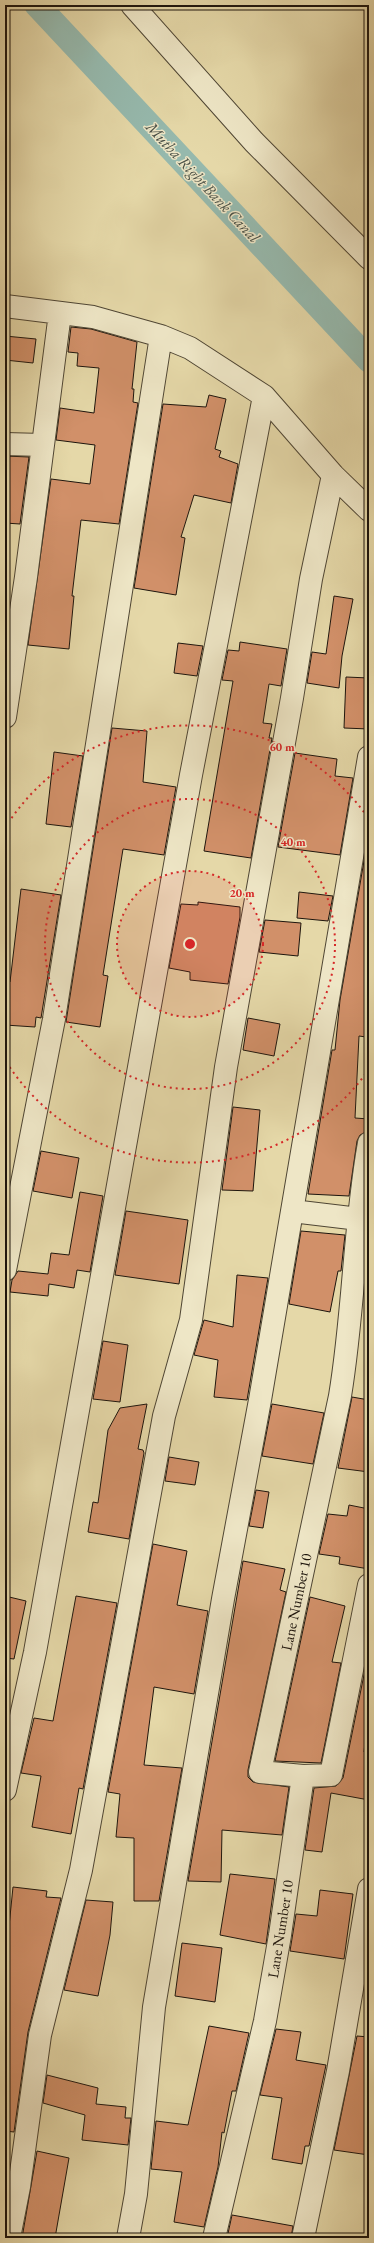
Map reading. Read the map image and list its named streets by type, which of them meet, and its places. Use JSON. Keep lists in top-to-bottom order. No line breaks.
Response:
{"streets":{"street":["Lane Number 10"]},"water":["Mutha Right Bank Canal"],"rings":["60 m","40 m","20 m"]}
